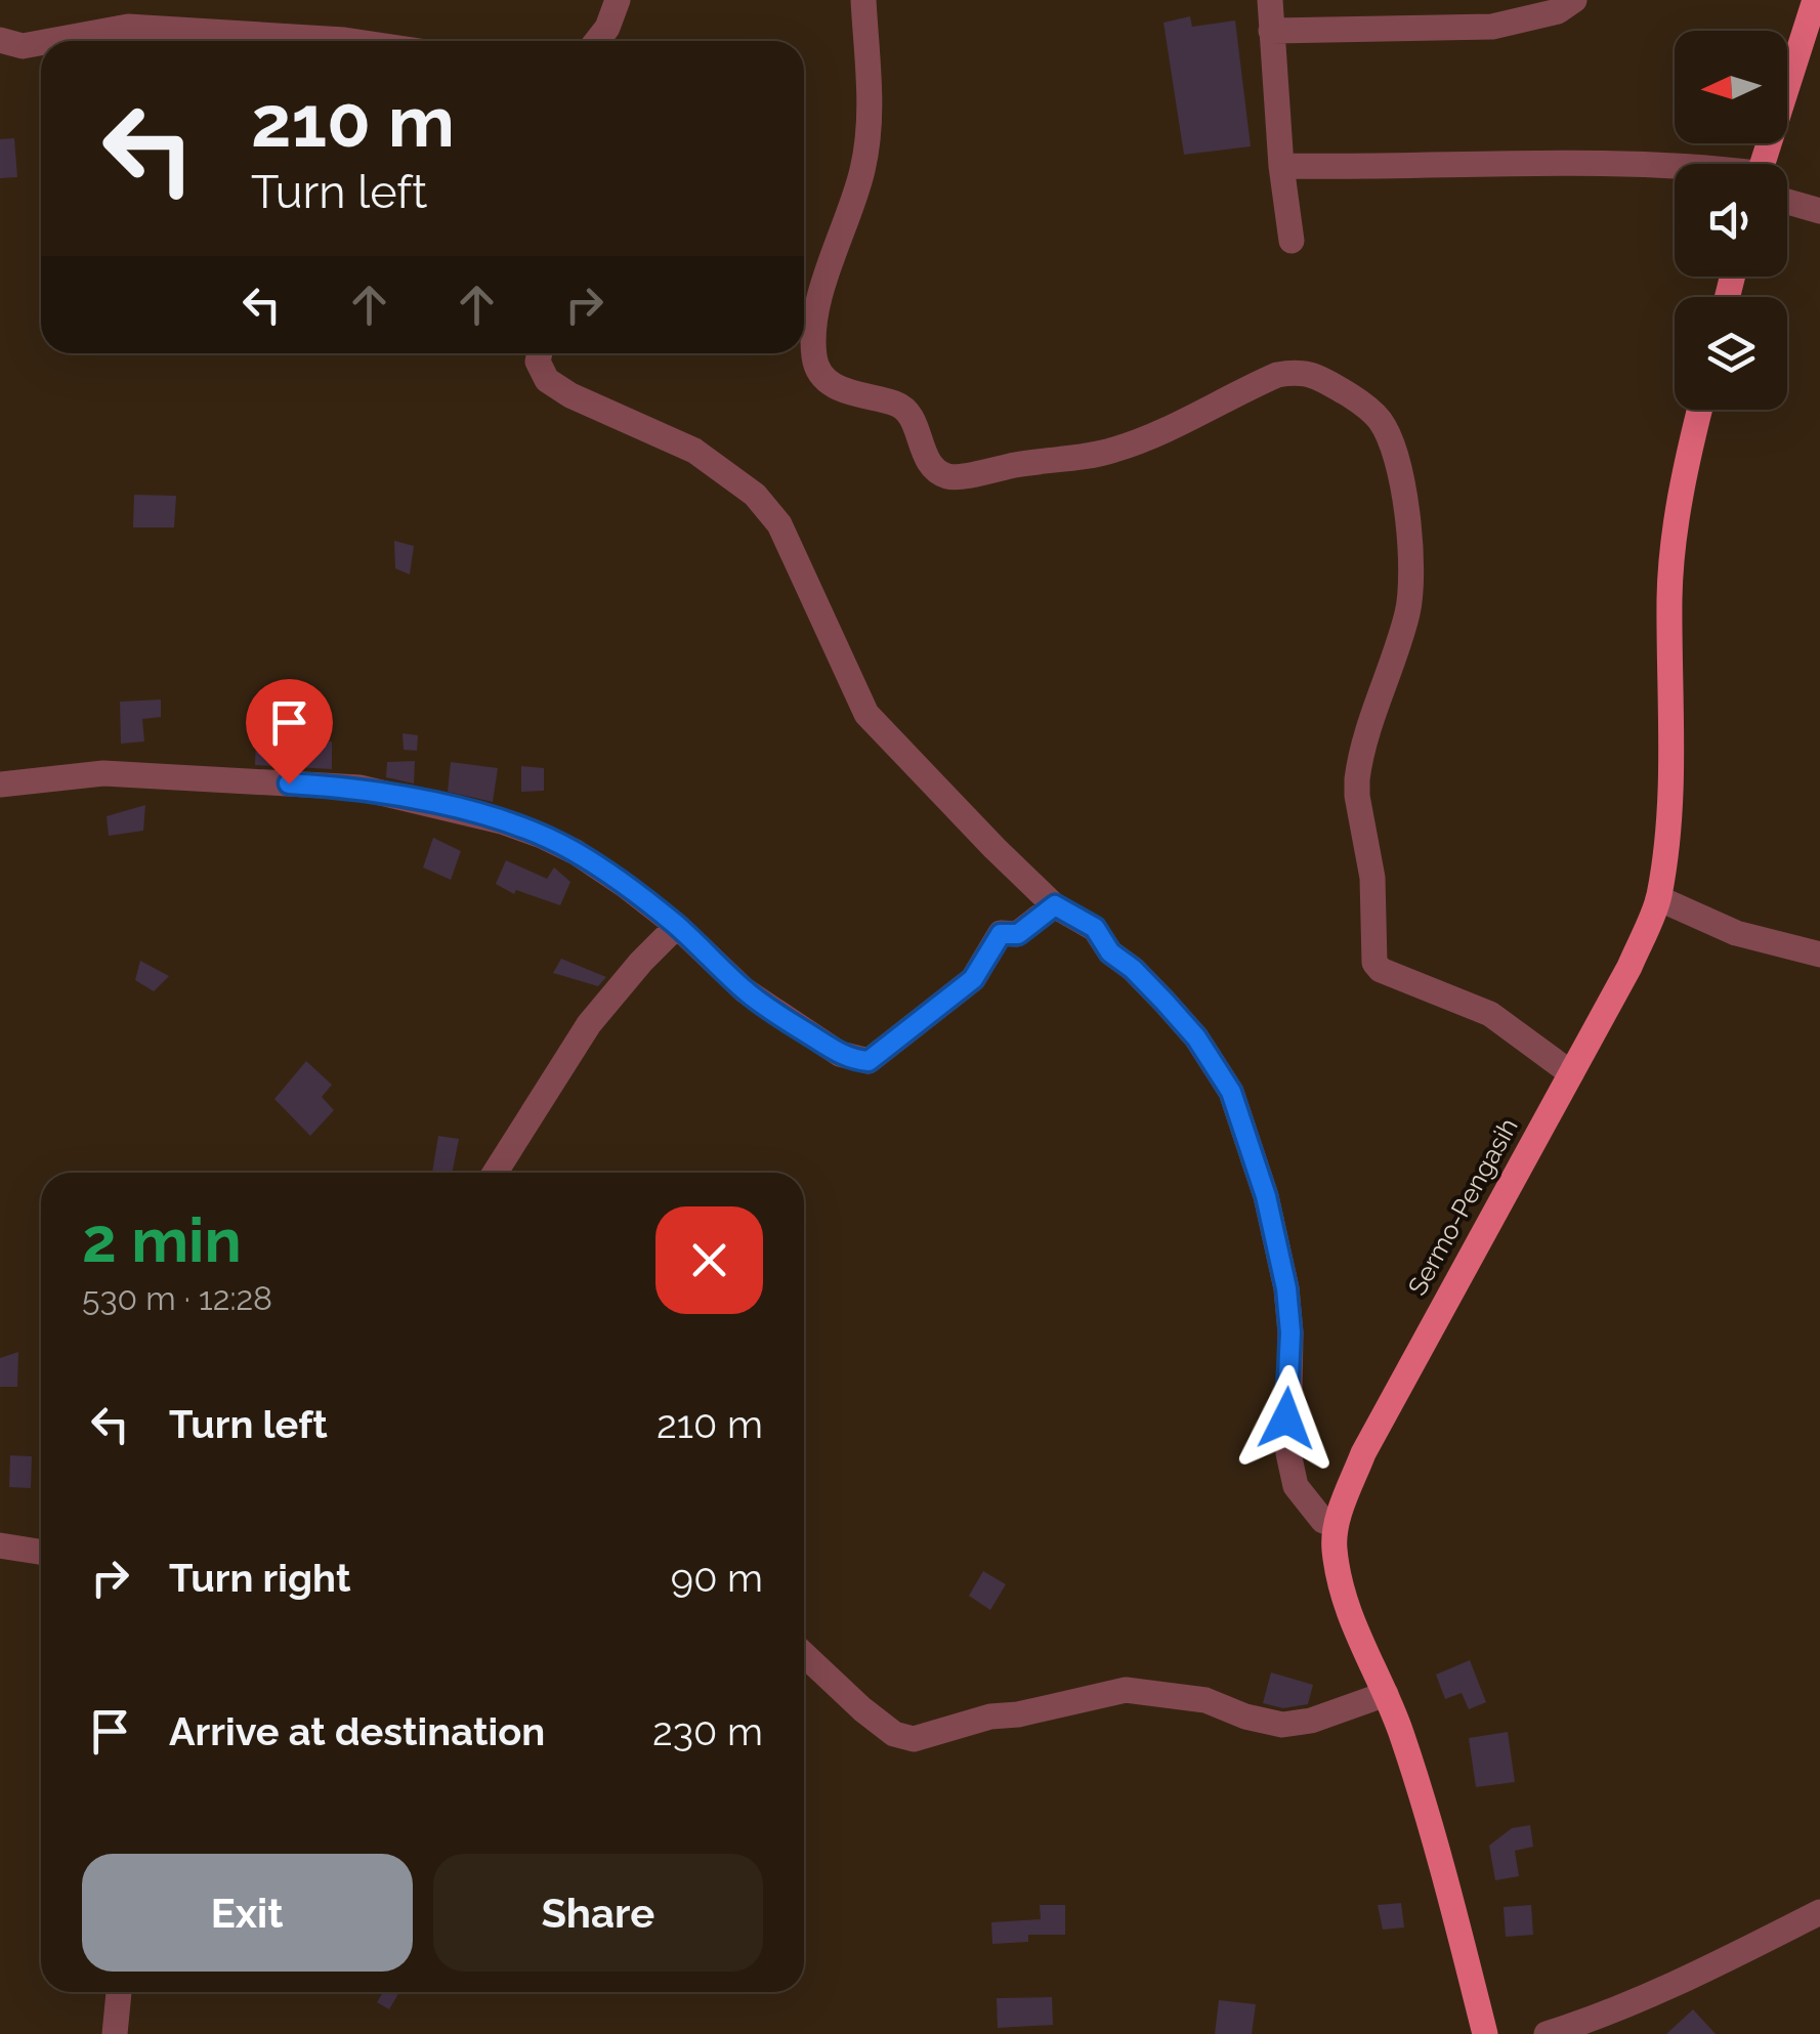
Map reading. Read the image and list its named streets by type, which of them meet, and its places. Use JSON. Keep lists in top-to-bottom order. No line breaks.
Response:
{"streets":{"main road":["Sermo-Pengasih"]},"north":"left","page":{"turn":["210 m","Turn left"],"heading":["2 min","530 m · 12:28"],"list":[{"name":"Turn left","value":"210 m"},{"name":"Turn right","value":"90 m"},{"name":"Arrive at destination","value":"230 m"}],"buttons":["Exit","Share"]}}
